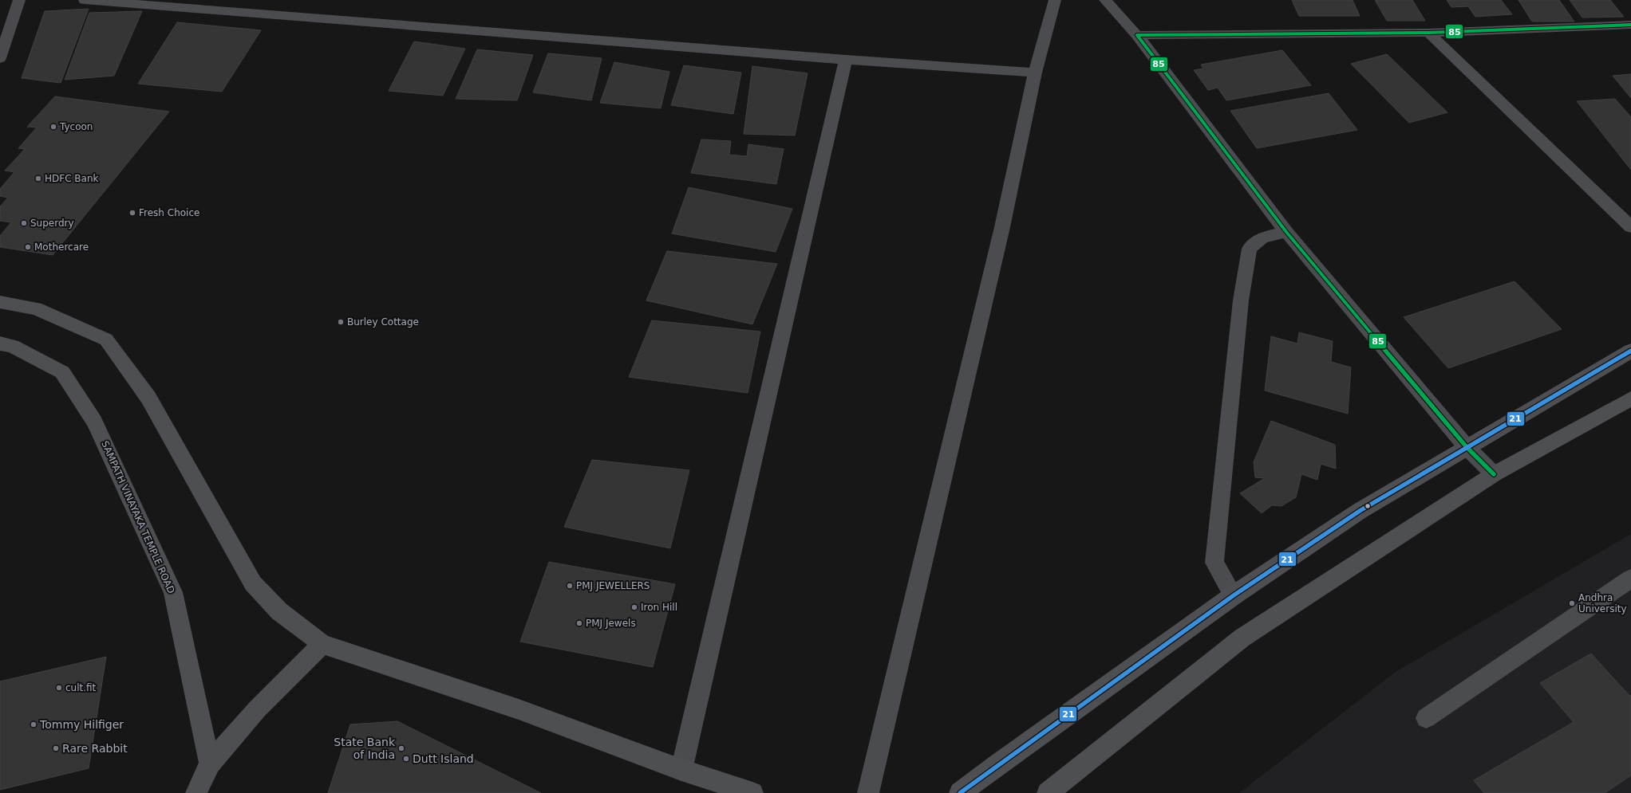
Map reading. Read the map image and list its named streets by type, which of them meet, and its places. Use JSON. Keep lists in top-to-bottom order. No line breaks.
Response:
{"streets":{"main road":["SAMPATH VINAYAKA TEMPLE ROAD"]},"places":["Tycoon","HDFC Bank","Fresh Choice","Superdry","Mothercare","Burley Cottage","PMJ JEWELLERS","Andhra University","Iron Hill","PMJ Jewels","cult.fit","Tommy Hilfiger","Rare Rabbit","State Bank of India","Dutt Island"],"lines":["transit line 85","transit line 21"]}
